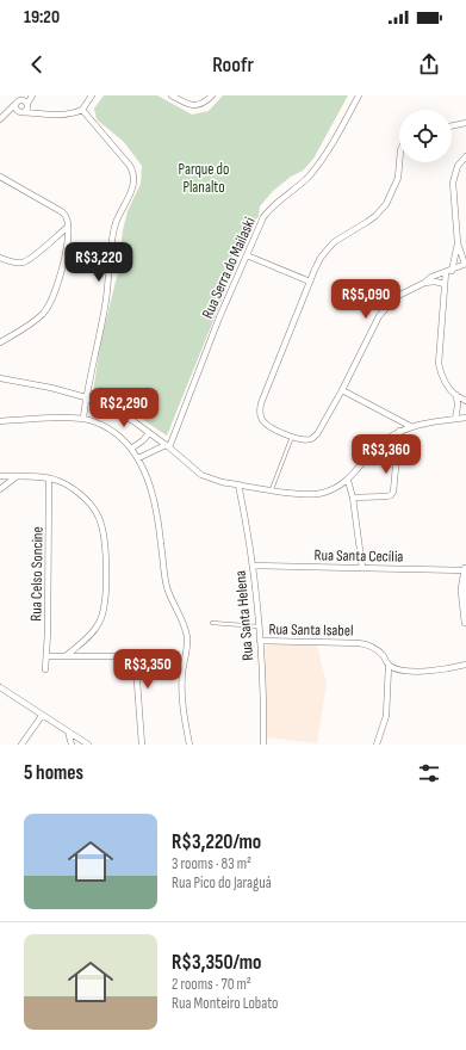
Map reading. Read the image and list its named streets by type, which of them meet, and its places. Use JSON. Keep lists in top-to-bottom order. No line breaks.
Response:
{"streets":{"street":["Rua Serra do Mailaski","Rua Santa Cecília","Rua Celso Soncine","Rua Santa Helena","Rua Santa Isabel"]},"crossings":[["Rua Santa Cecília","Rua Santa Helena"],["Rua Santa Helena","Rua Santa Isabel"]],"parks":["Parque do Planalto"],"page":{"status":"19:20","header":"Roofr","price":["R$3,220","R$5,090","R$2,290","R$3,360","R$3,350"],"heading":"5 homes","list":[{"name":"R$3,220/mo","note":"3 rooms · 83 m² · Rua Pico do Jaraguá"},{"name":"R$3,350/mo","note":"2 rooms · 70 m² · Rua Monteiro Lobato"}]}}
